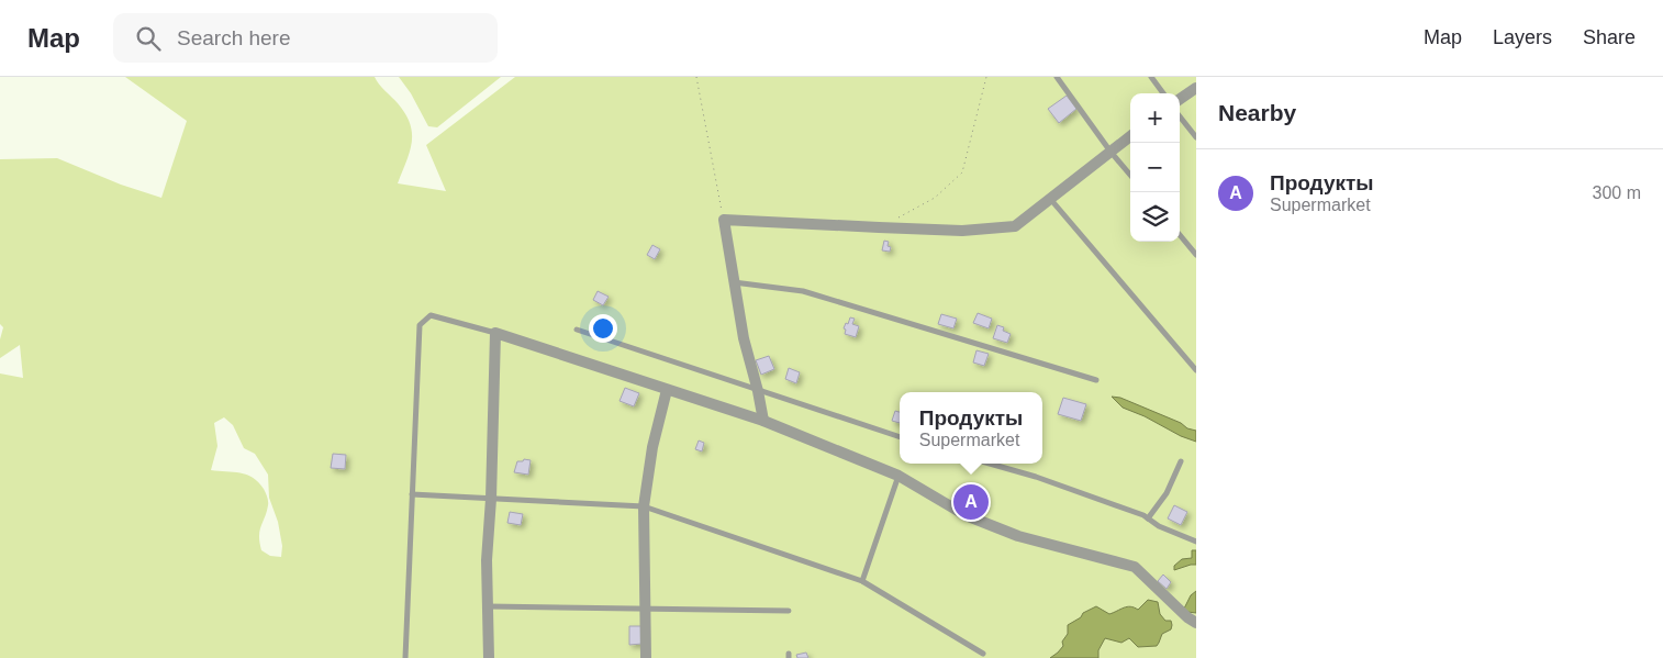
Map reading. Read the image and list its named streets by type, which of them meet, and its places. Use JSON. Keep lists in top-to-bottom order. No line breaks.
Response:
{"page":{"header":"Map","search":"Search here","nav":["Map","Layers","Share"],"heading":"Nearby","map_buttons":["+","−"],"list":[{"mark":"A","name":"Продукты","note":"Supermarket","value":"300 m"}],"popup":["Продукты","Supermarket"],"pins":"A"}}
